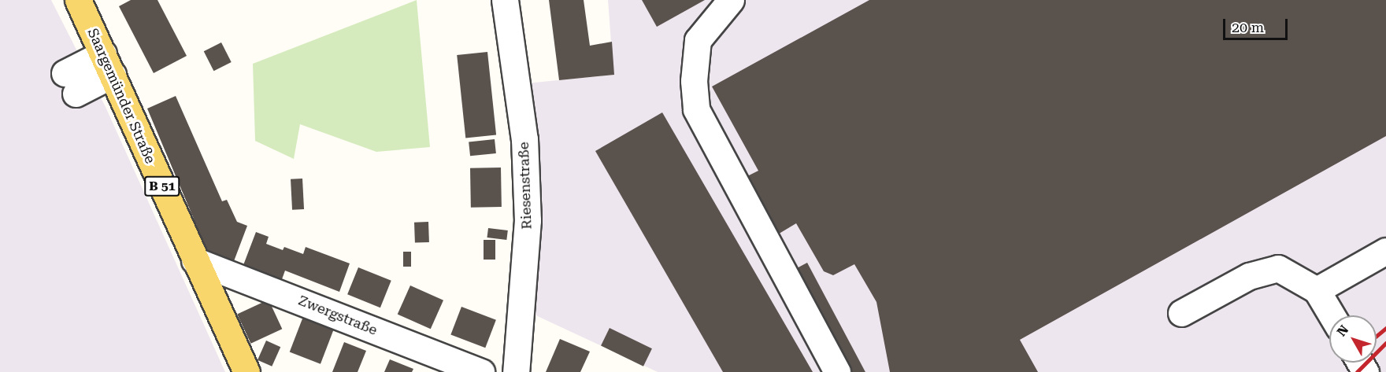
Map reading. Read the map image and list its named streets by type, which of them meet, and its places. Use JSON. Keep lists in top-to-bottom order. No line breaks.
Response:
{"streets":{"main road":["Saargemünder Straße","B 51"],"street":["Riesenstraße","Zwergstraße"]},"crossings":[["Saargemünder Straße","Zwergstraße"]],"scale_bar":"20 m","north":"top left"}
